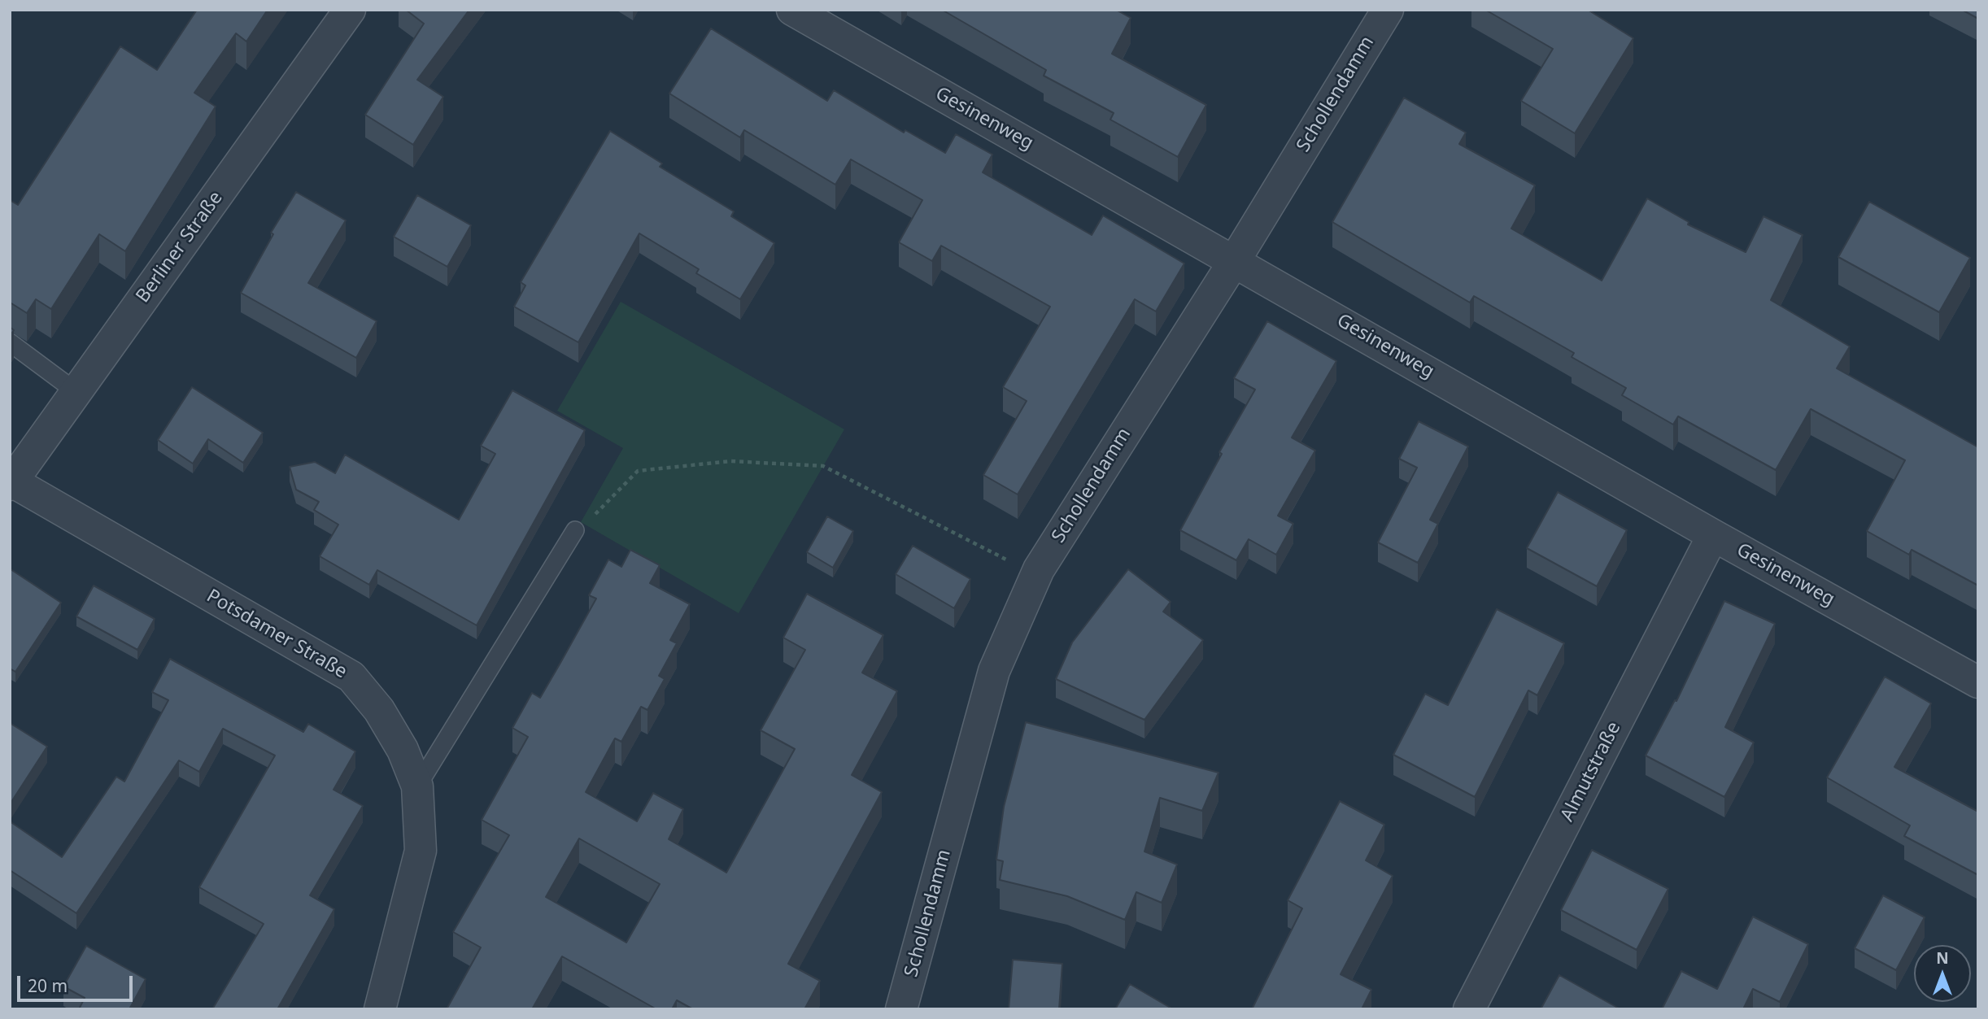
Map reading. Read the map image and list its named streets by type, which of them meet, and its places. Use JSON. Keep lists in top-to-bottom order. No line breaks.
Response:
{"streets":{"street":["Schollendamm","Gesinenweg","Berliner Straße","Potsdamer Straße","Almutstraße"]},"crossings":[["Schollendamm","Gesinenweg"],["Gesinenweg","Almutstraße"],["Berliner Straße","Potsdamer Straße"]],"scale_bar":"20 m","north":"top"}
